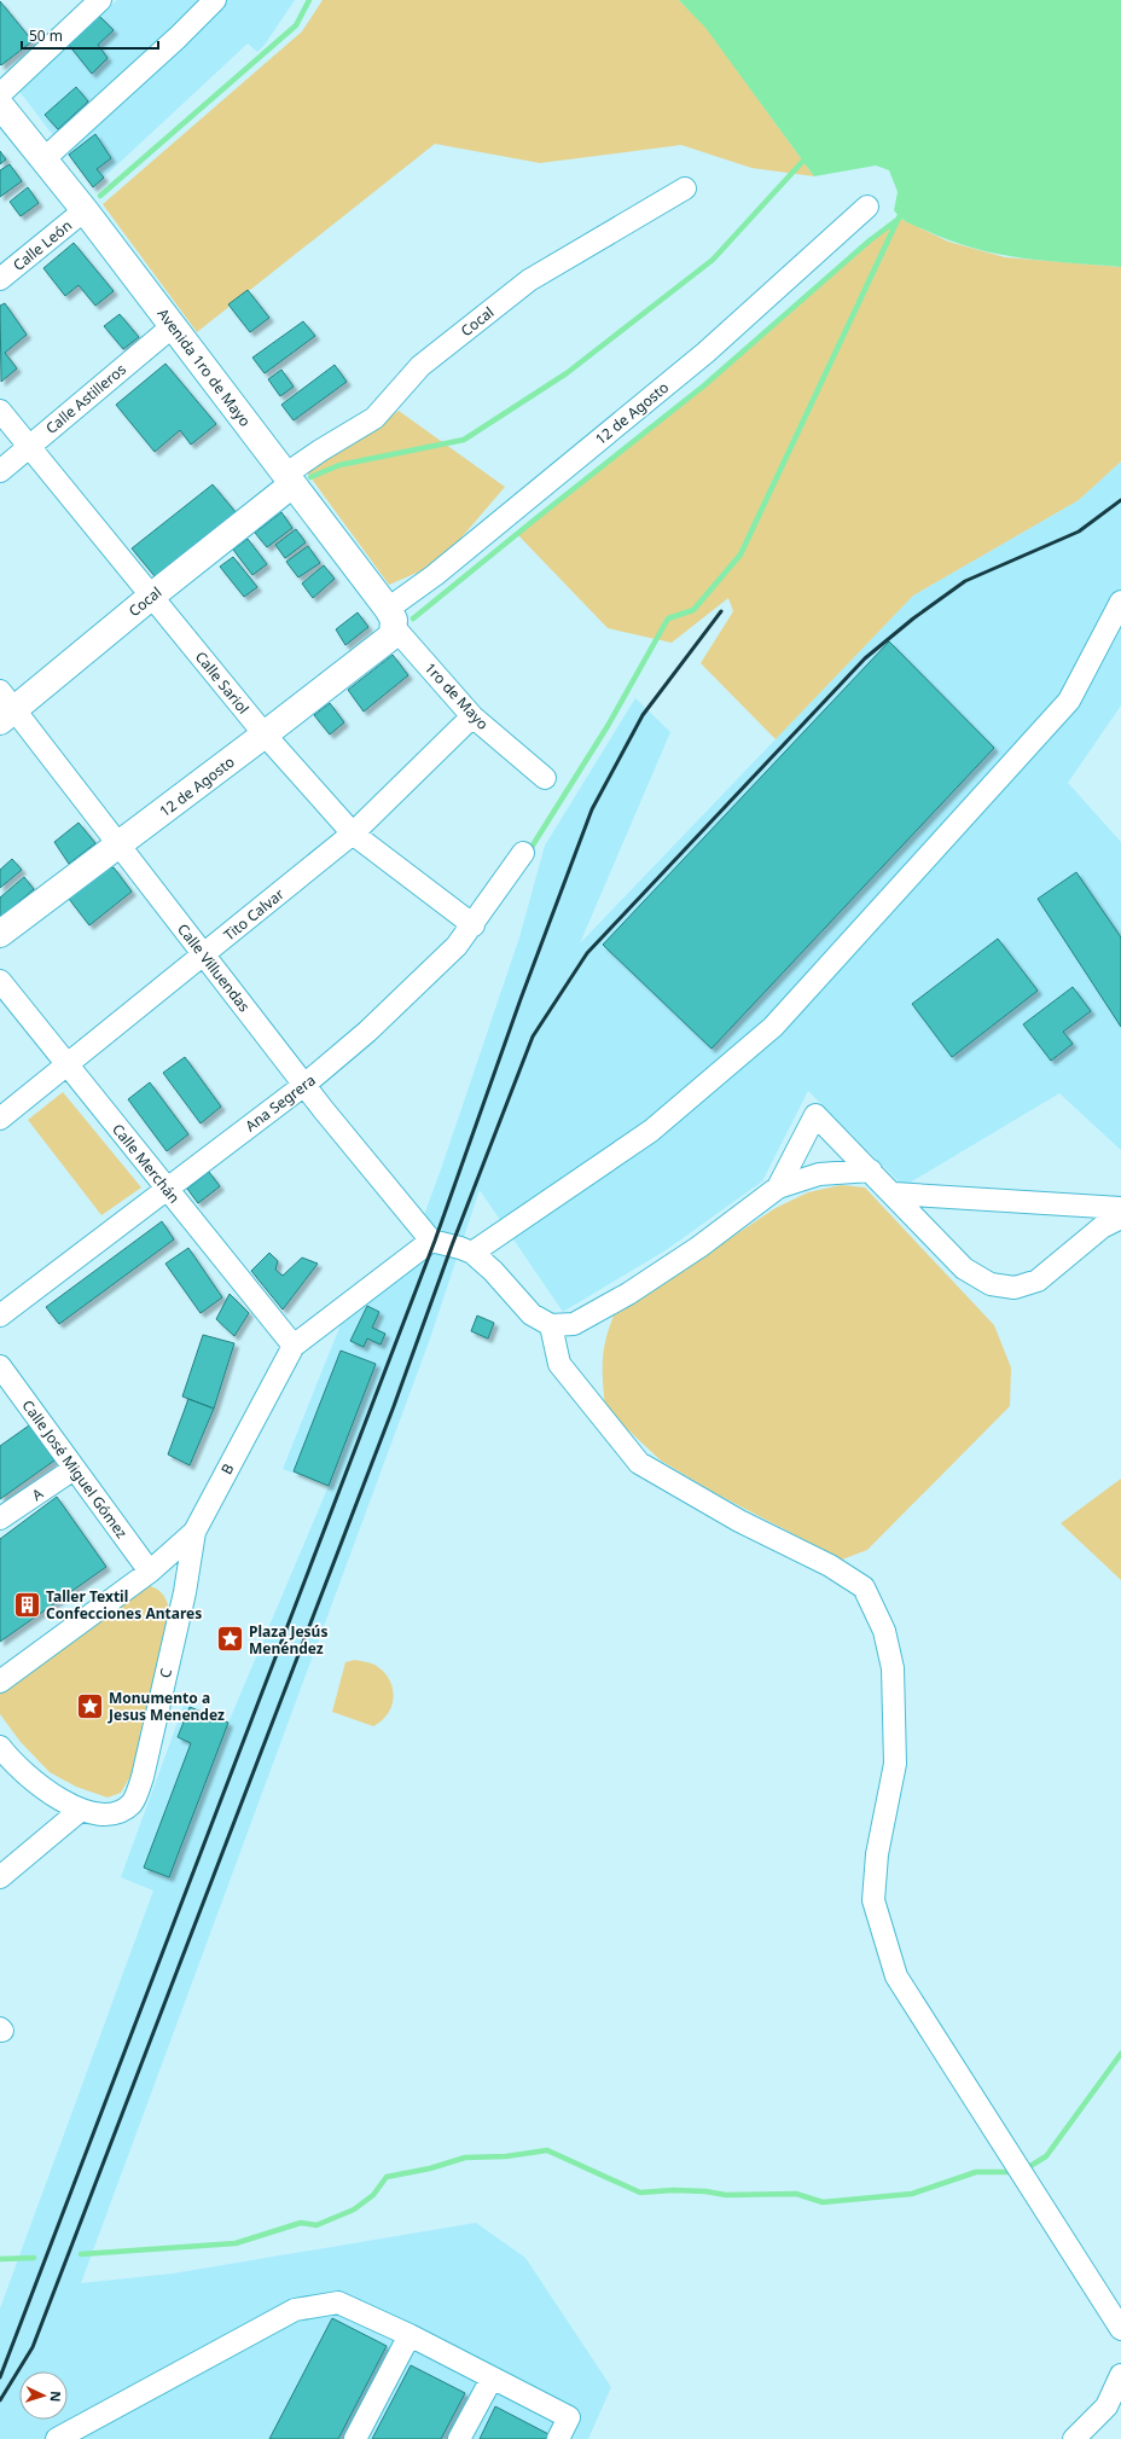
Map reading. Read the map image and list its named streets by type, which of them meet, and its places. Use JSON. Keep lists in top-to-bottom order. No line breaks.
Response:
{"streets":{"main road":["Cocal","Avenida 1ro de Mayo","12 de Agosto"],"street":["Calle León","Calle Astilleros","Calle Sariol","1ro de Mayo","Tito Calvar","Calle Villuendas","Ana Segrera","Calle Merchán","Calle José Miguel Gómez","B","A","C"]},"crossings":[["Calle León","Avenida 1ro de Mayo"],["Cocal","Avenida 1ro de Mayo"],["Cocal","Calle Sariol"],["Cocal","Calle Villuendas"],["Avenida 1ro de Mayo","Calle Astilleros"],["Avenida 1ro de Mayo","12 de Agosto"],["Avenida 1ro de Mayo","1ro de Mayo"],["Calle Astilleros","Calle Sariol"],["12 de Agosto","Calle Sariol"],["12 de Agosto","1ro de Mayo"],["12 de Agosto","Calle Villuendas"],["Calle Sariol","Tito Calvar"],["Calle Sariol","Ana Segrera"],["1ro de Mayo","Tito Calvar"],["Tito Calvar","Calle Villuendas"],["Tito Calvar","Calle Merchán"],["Calle Villuendas","Ana Segrera"],["Calle Villuendas","B"],["Ana Segrera","Calle Merchán"],["Calle Merchán","B"],["Calle José Miguel Gómez","B"],["Calle José Miguel Gómez","A"],["B","C"]],"places":{"building":["Taller Textil Confecciones Antares"],"place":["Plaza Jesús Menéndez","Monumento a Jesus Menendez"]},"scale_bar":"50 m","north":"right"}
